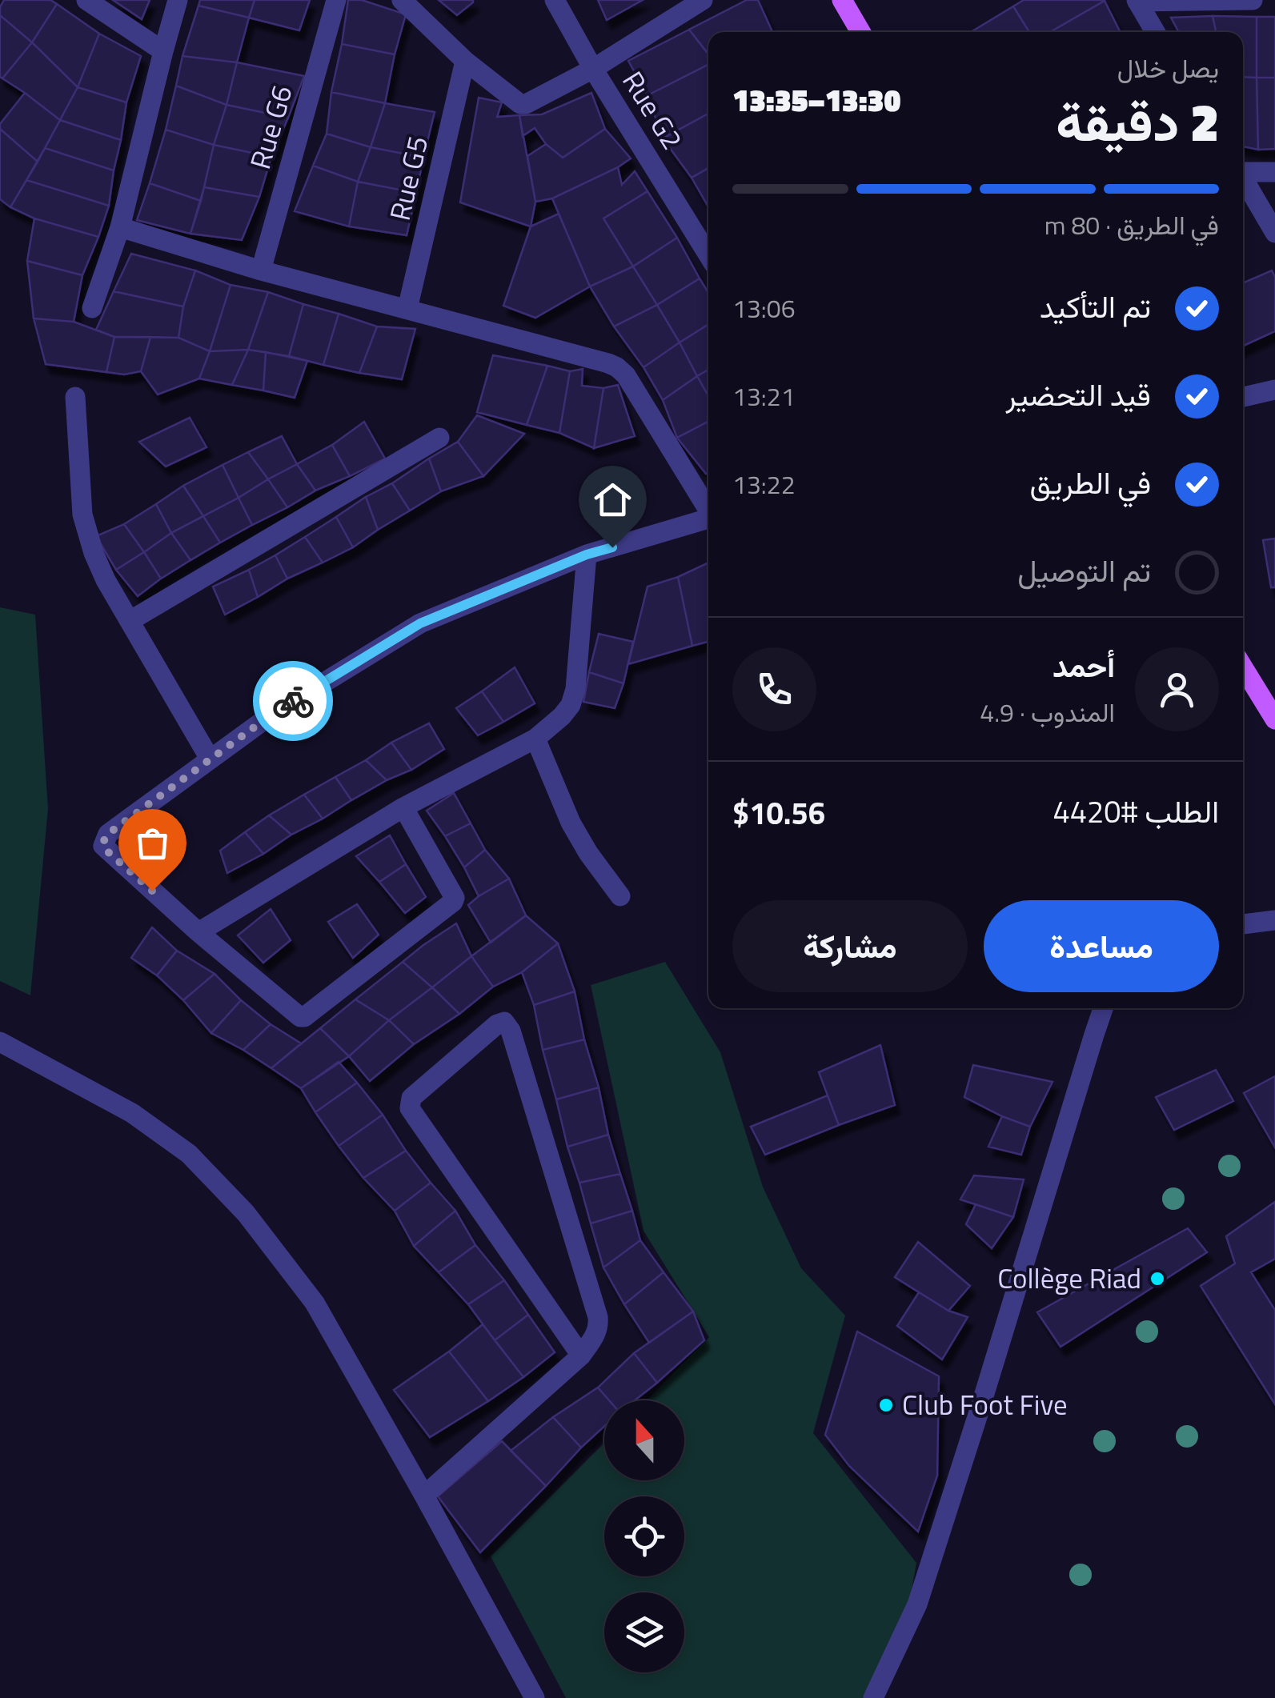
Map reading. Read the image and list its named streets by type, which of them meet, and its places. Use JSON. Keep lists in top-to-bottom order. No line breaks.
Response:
{"streets":{"street":["Rue G2","Rue G6","Rue G5"]},"places":["Collège Riad","Club Foot Five"],"north":"top","page":{"heading":["2 دقيقة","يصل خلال","13:30–13:35"],"panel":["أحمد","المندوب · 4.9","الطلب #4420","$10.56"],"bar":"في الطريق · 80 m","list":[["تم التأكيد","13:06"],["قيد التحضير","13:21"],["في الطريق","13:22"],"تم التوصيل"],"buttons":["مساعدة","مشاركة"]}}
